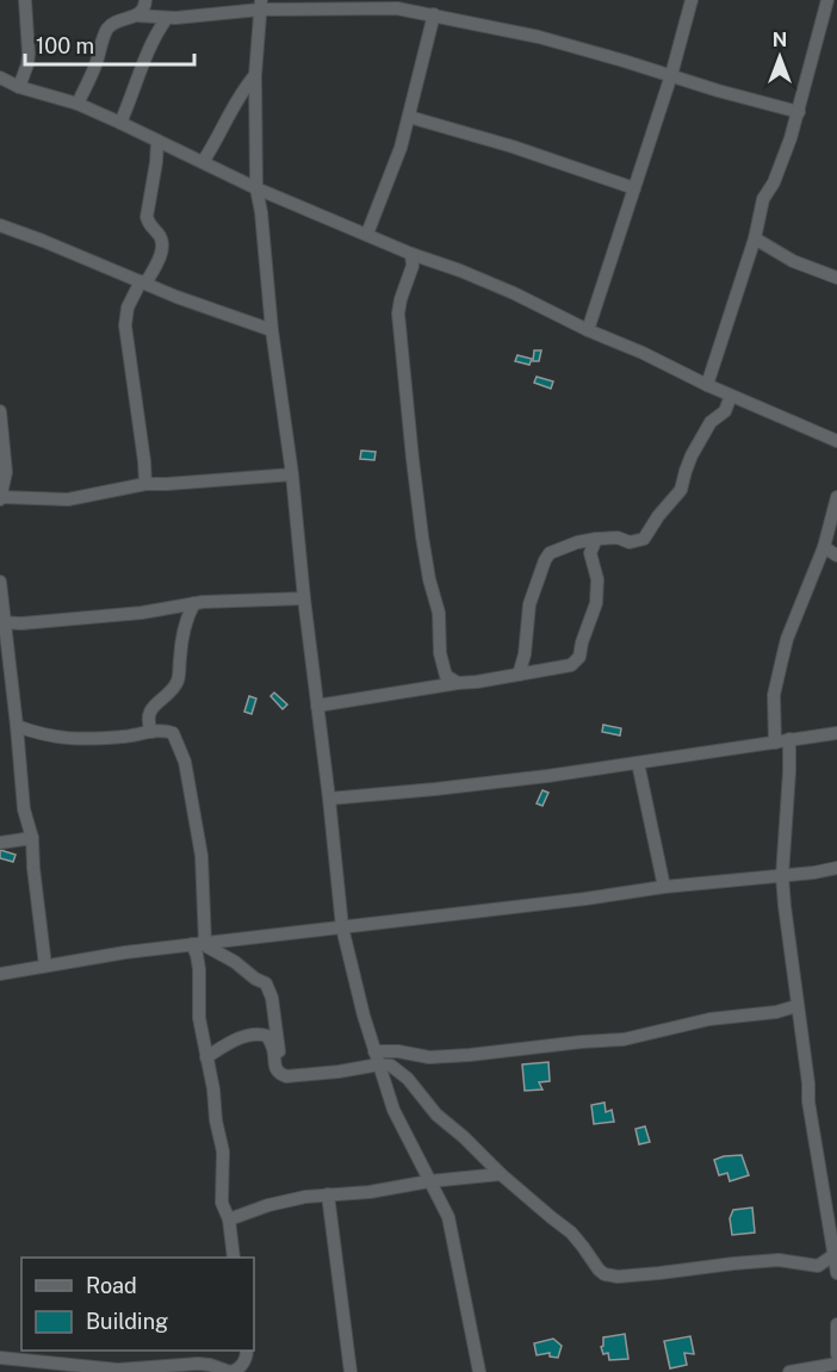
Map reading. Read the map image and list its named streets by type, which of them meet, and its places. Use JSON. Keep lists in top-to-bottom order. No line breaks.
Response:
{"legend":["Road","Building"],"scale_bar":"100 m","north":"top"}
